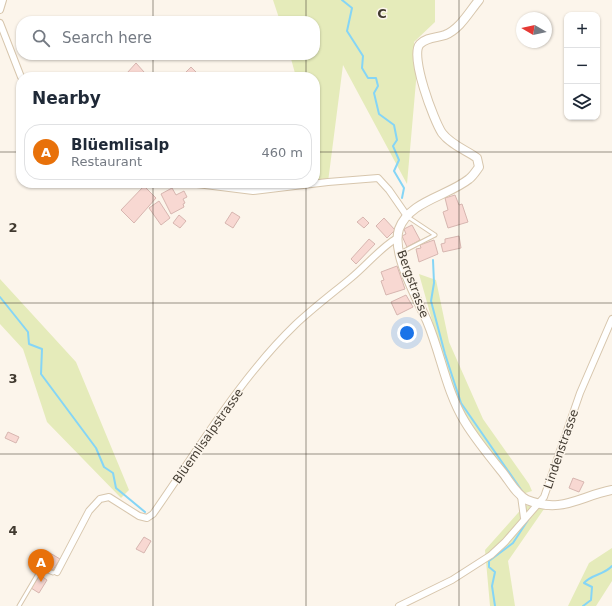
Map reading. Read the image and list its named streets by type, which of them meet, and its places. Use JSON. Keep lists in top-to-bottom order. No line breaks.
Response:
{"streets":{"street":["Bergstrasse","Blüemlisalpstrasse","Lindenstrasse"]},"crossings":[["Bergstrasse","Blüemlisalpstrasse"]],"north":"left","page":{"map_buttons":["+","−"],"search":"Search here","heading":"Nearby","list":[{"mark":"A","name":"Blüemlisalp","note":"Restaurant","value":"460 m"}],"pins":"A"},"grid":{"columns":["C"],"rows":["2","3","4"]}}
